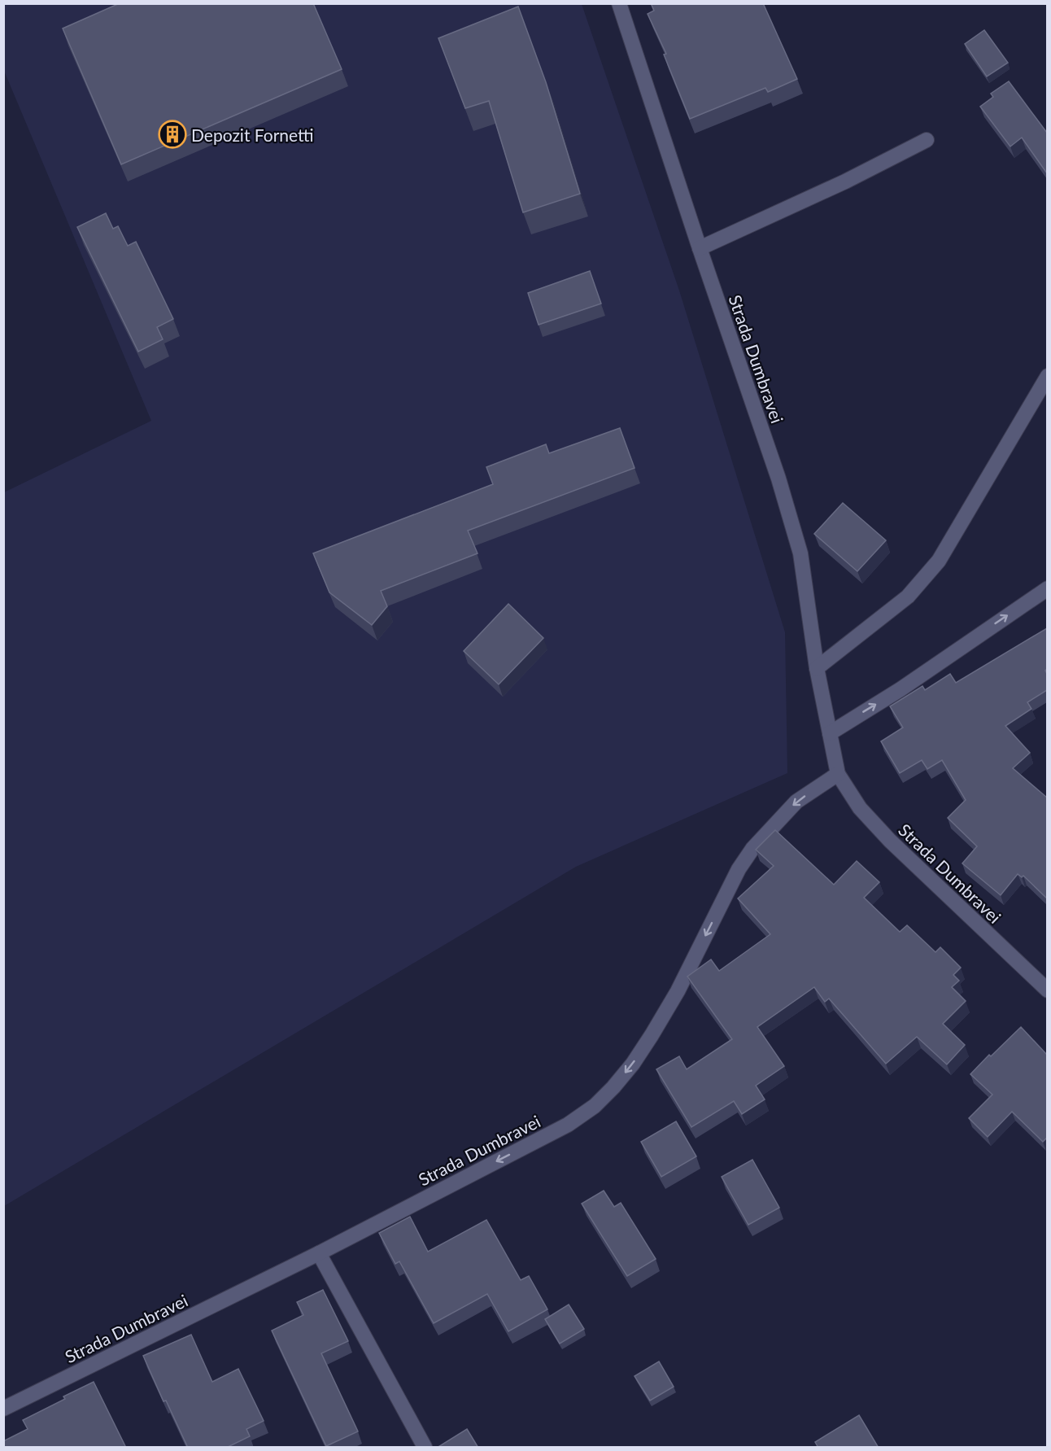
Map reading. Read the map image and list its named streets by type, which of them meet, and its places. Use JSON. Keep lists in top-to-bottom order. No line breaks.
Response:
{"streets":{"street":["Strada Dumbravei"]},"places":{"building":["Depozit Fornetti"]}}
